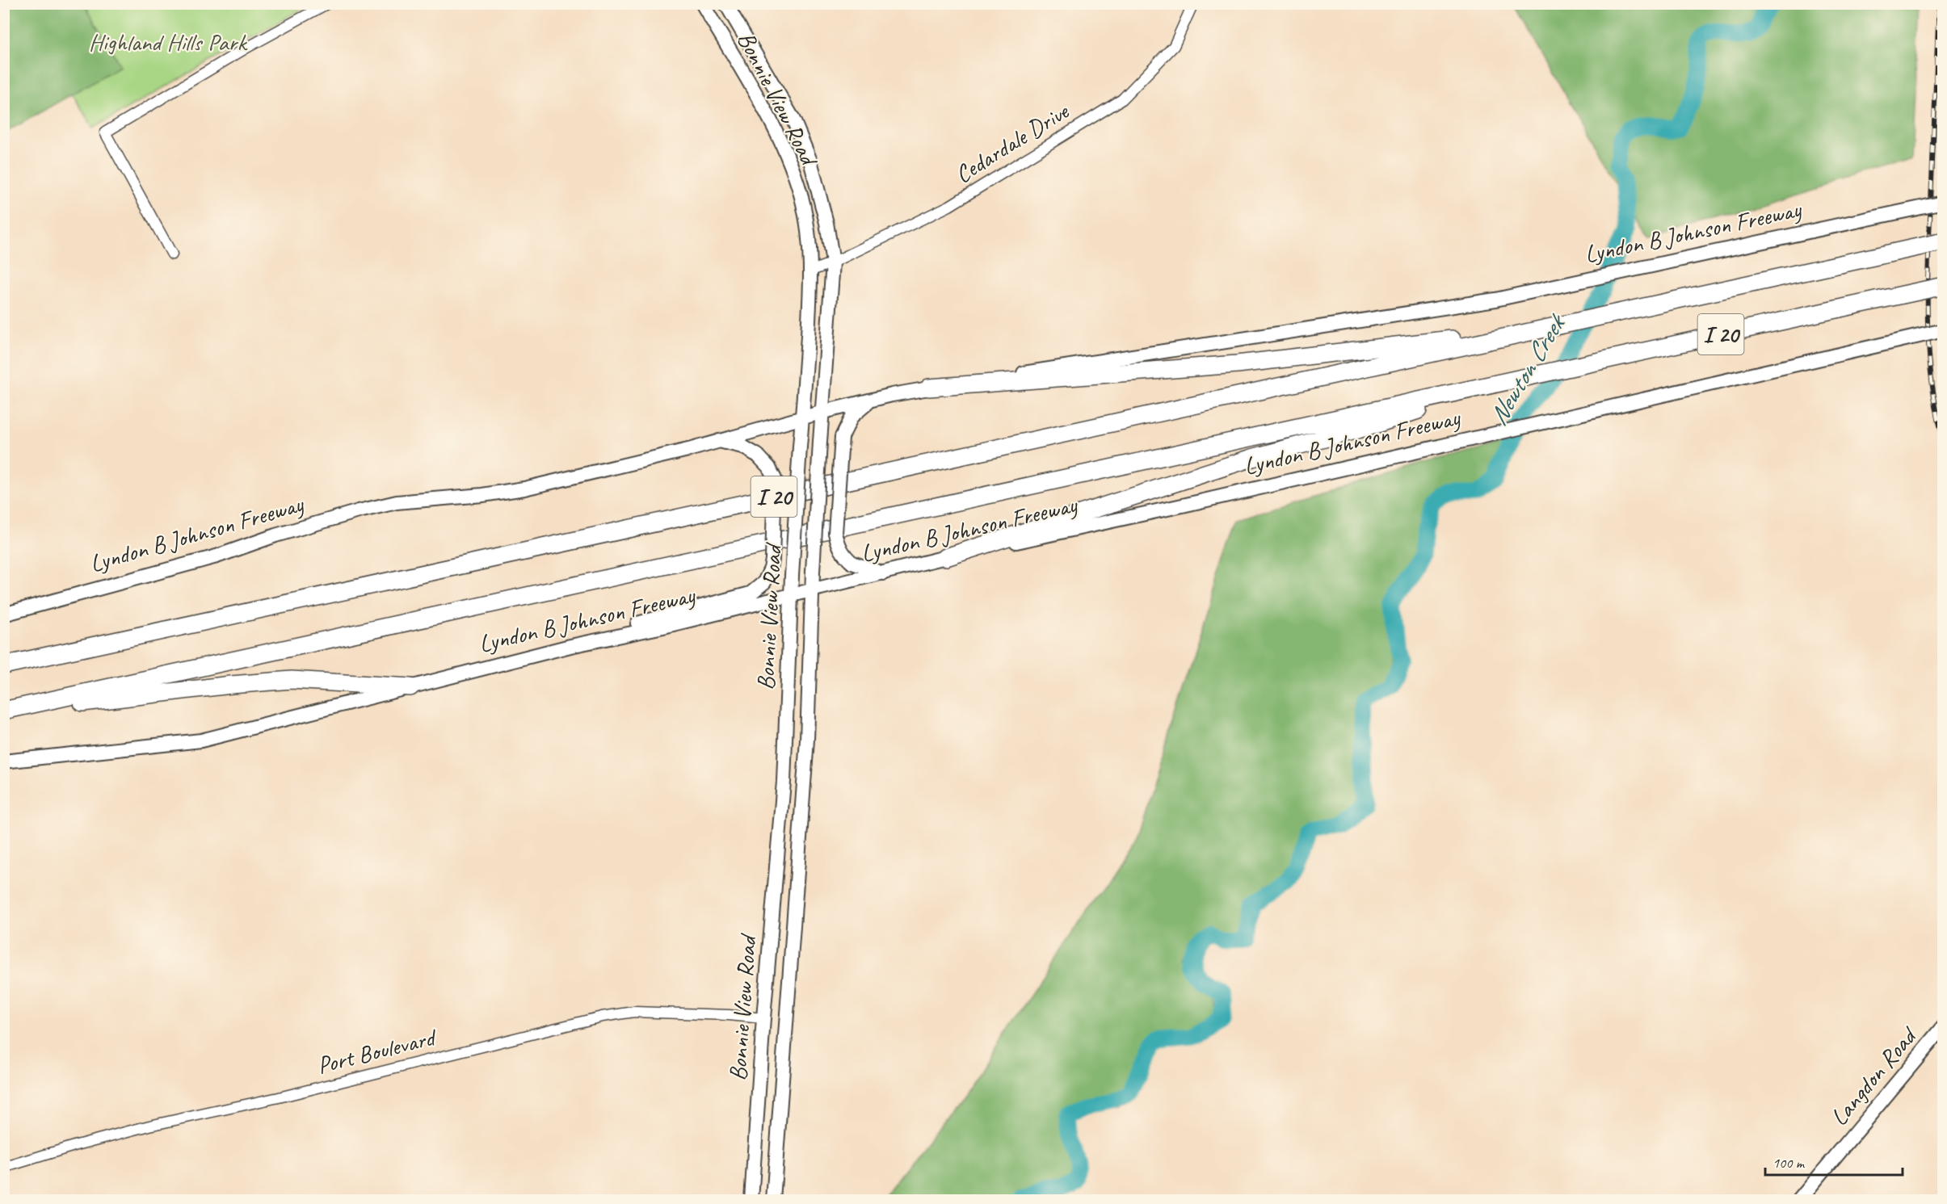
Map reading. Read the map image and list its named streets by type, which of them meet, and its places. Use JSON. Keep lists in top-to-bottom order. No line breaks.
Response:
{"streets":{"highway":["Lyndon B Johnson Freeway","I 20"],"main road":["Bonnie View Road","Langdon Road"],"street":["Cedardale Drive","Port Boulevard"]},"crossings":[["Bonnie View Road","Cedardale Drive"],["Bonnie View Road","Lyndon B Johnson Freeway"],["Bonnie View Road","Port Boulevard"]],"water":["Newton Creek"],"parks":["Highland Hills Park"],"scale_bar":"100 m"}
